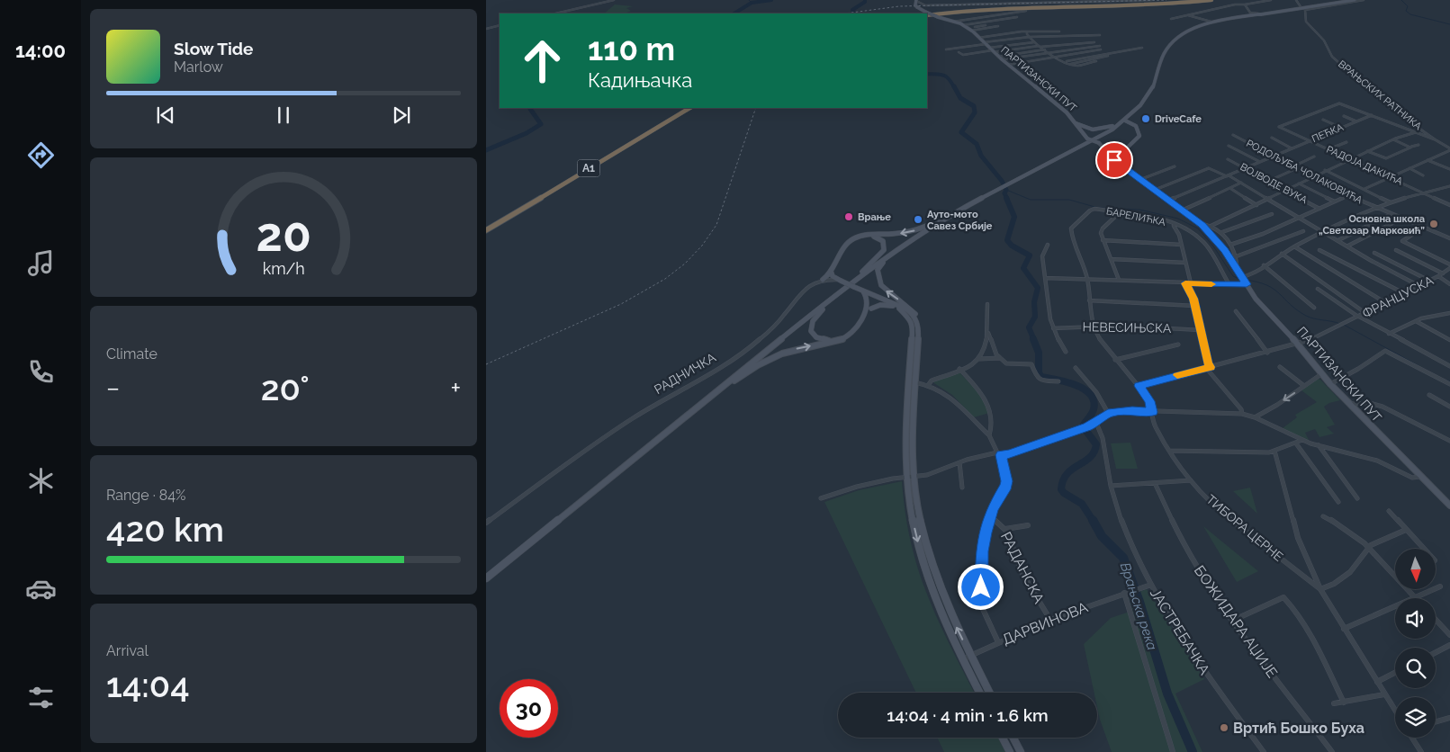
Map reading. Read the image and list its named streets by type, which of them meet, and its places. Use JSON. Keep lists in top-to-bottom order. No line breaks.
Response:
{"streets":{"highway":["A1"],"main road":["ПАРТИЗАНСКИ ПУТ","РАДНИЧКА"],"street":["ВРАЊСКИХ РАТНИКА","ПЕЋКА","РАДОЈА ДАКИЋА","РОДОЉУБА ЧОЛАКОВИЋА","ВОЈВОДЕ ВУКА","БАРЕЛИЋКА","ФРАНЦУСКА","НЕВЕСИЊСКА","ТИБОРА ЦЕРНЕ","РАДАНСКА","БОЖИДАРА АЏИЈЕ","ДАРВИНОВА","ЈАСТРЕБАЧКА"]},"crossings":[["ПАРТИЗАНСКИ ПУТ","ПЕЋКА"],["ПЕЋКА","РАДОЈА ДАКИЋА"],["ПЕЋКА","РОДОЉУБА ЧОЛАКОВИЋА"],["ПЕЋКА","ВОЈВОДЕ ВУКА"],["НЕВЕСИЊСКА","ТИБОРА ЦЕРНЕ"],["РАДНИЧКА","ДАРВИНОВА"],["РАДАНСКА","ДАРВИНОВА"],["ДАРВИНОВА","ЈАСТРЕБАЧКА"]],"water":["Врањска река"],"places":["DriveCafe","Врање","Ауто-мото Савез Србије","Основна школа „Светозар Марковић”","Вртић Бошко Буха"],"north":"bottom","page":{"tabs":"14:00","turn":["110 m","Кадињачка"],"song":["Slow Tide","Marlow"],"tile":["Climate",["Range · 84%","420 km"],["Arrival","14:04"]],"heat":["−","20°","+"],"limit":"30","trip":"14:04 · 4 min · 1.6 km","gauge":["20","km/h"]}}
